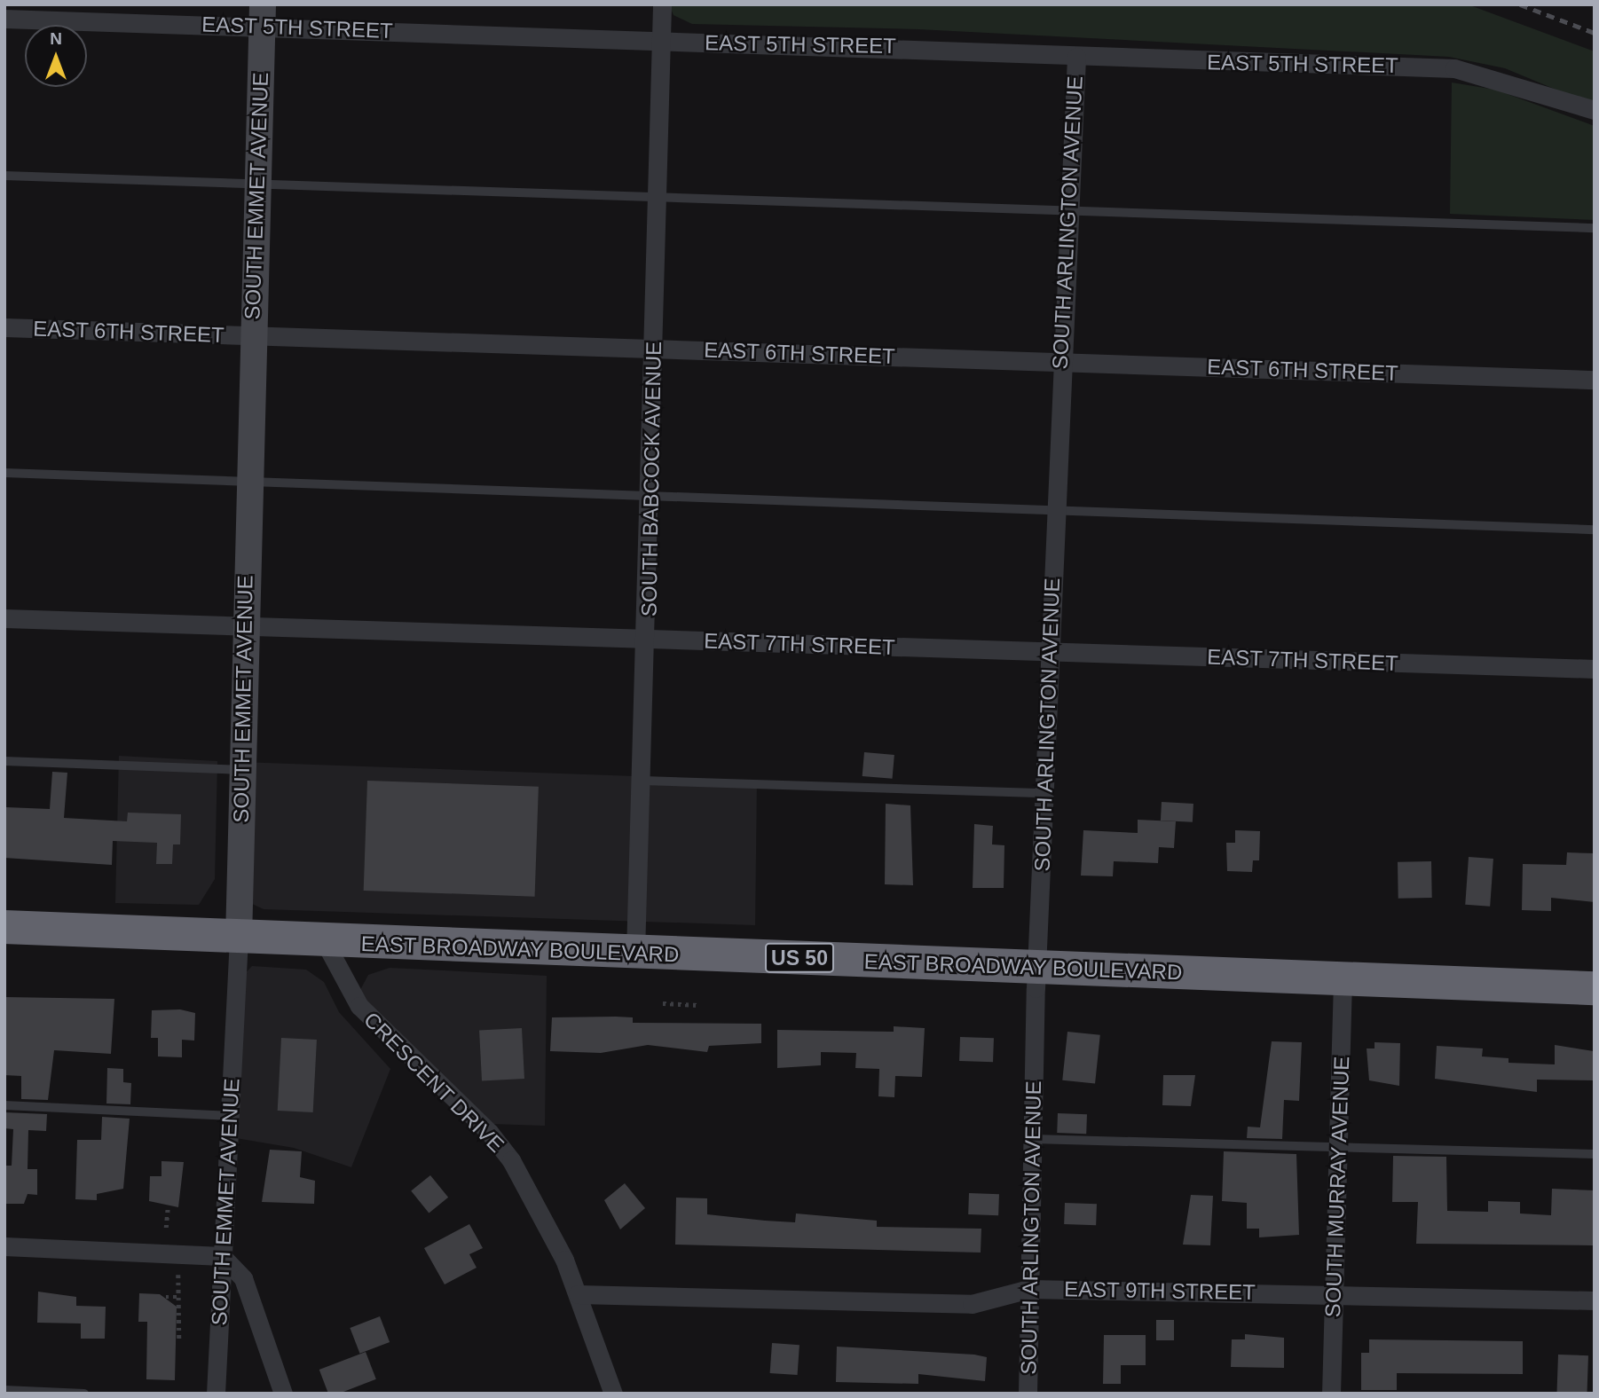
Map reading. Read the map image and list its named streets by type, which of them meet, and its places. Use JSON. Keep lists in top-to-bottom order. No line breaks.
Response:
{"streets":{"highway":["EAST BROADWAY BOULEVARD","US 50"],"street":["EAST 5TH STREET","SOUTH EMMET AVENUE","SOUTH ARLINGTON AVENUE","EAST 6TH STREET","SOUTH BABCOCK AVENUE","EAST 7TH STREET","CRESCENT DRIVE","SOUTH MURRAY AVENUE","EAST 9TH STREET"]},"crossings":[["EAST 5TH STREET","SOUTH EMMET AVENUE"],["EAST 5TH STREET","SOUTH ARLINGTON AVENUE"],["EAST 5TH STREET","SOUTH BABCOCK AVENUE"],["SOUTH EMMET AVENUE","EAST 6TH STREET"],["SOUTH EMMET AVENUE","EAST 7TH STREET"],["SOUTH EMMET AVENUE","EAST BROADWAY BOULEVARD"],["SOUTH ARLINGTON AVENUE","EAST 6TH STREET"],["SOUTH ARLINGTON AVENUE","EAST 7TH STREET"],["SOUTH ARLINGTON AVENUE","EAST BROADWAY BOULEVARD"],["SOUTH ARLINGTON AVENUE","EAST 9TH STREET"],["EAST 6TH STREET","SOUTH BABCOCK AVENUE"],["SOUTH BABCOCK AVENUE","EAST 7TH STREET"],["SOUTH BABCOCK AVENUE","EAST BROADWAY BOULEVARD"],["EAST BROADWAY BOULEVARD","CRESCENT DRIVE"],["EAST BROADWAY BOULEVARD","SOUTH MURRAY AVENUE"],["CRESCENT DRIVE","EAST 9TH STREET"],["SOUTH MURRAY AVENUE","EAST 9TH STREET"]],"north":"top"}
